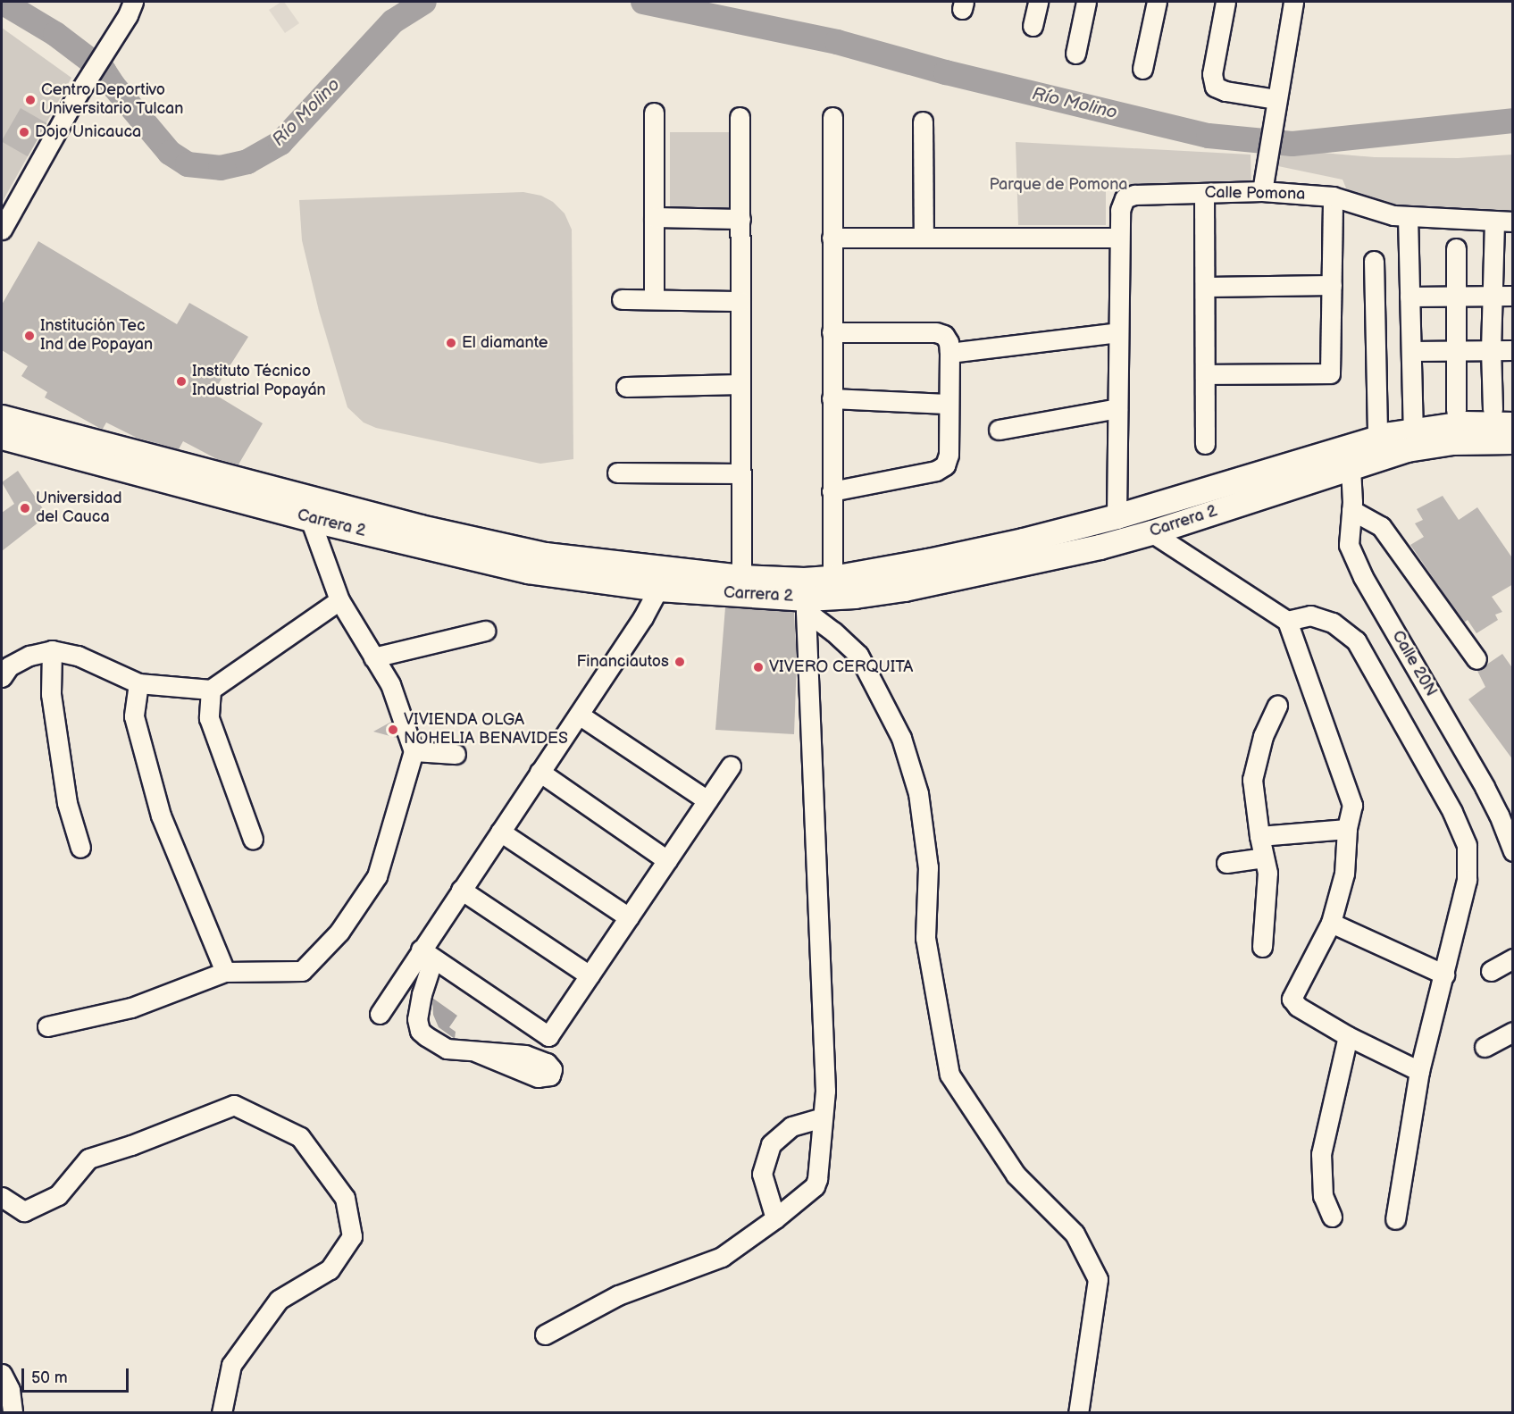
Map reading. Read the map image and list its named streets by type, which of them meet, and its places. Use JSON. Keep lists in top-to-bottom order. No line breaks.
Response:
{"streets":{"main road":["Carrera 2"],"street":["Calle Pomona","Calle 20N"]},"crossings":[["Calle Pomona","Carrera 2"],["Carrera 2","Calle 20N"]],"water":["Río Molino"],"parks":["Parque de Pomona"],"places":["Centro Deportivo Universitario Tulcan","Dojo Unicauca","Institución Tec Ind de Popayan","El diamante","Instituto Técnico Industrial Popayán","Universidad del Cauca","Financiautos","VIVERO CERQUITA","VIVIENDA OLGA NOHELIA BENAVIDES"],"scale_bar":"50 m"}
